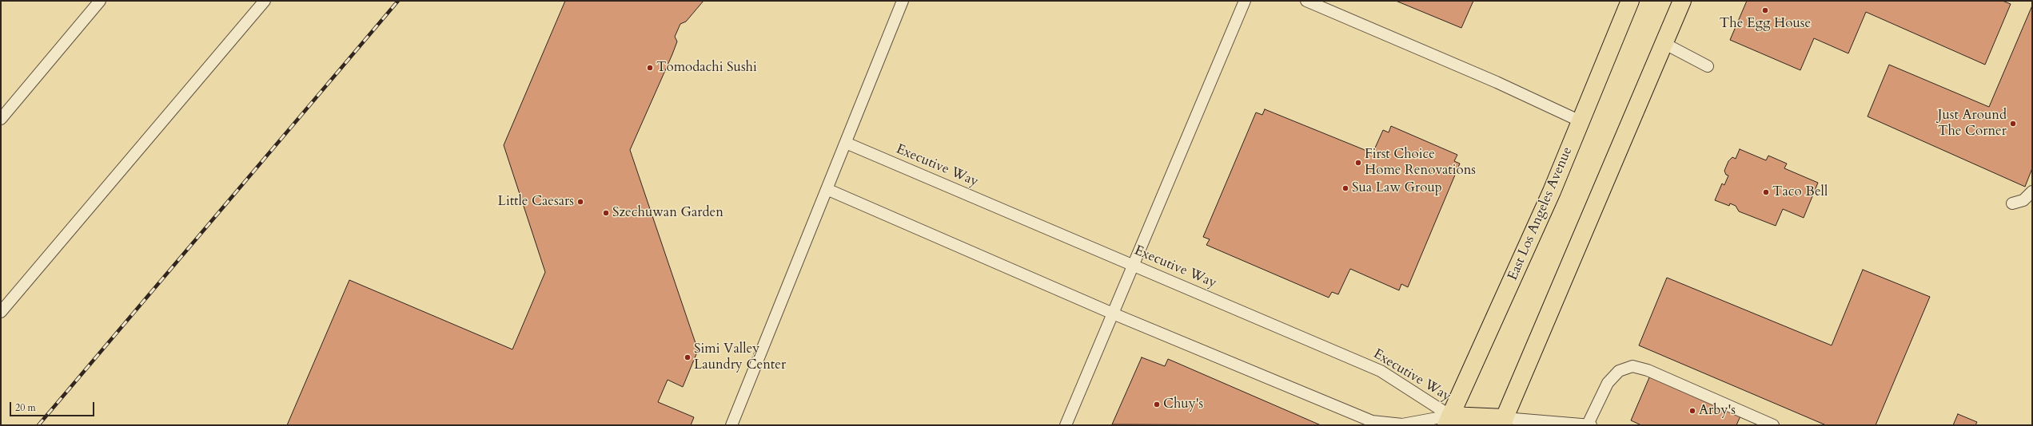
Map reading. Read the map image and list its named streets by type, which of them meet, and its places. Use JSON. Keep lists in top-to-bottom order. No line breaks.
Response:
{"streets":{"main road":["East Los Angeles Avenue"],"lane":["Executive Way"]},"crossings":[["Executive Way","East Los Angeles Avenue"]],"places":["The Egg House","Tomodachi Sushi","Just Around The Corner","First Choice Home Renovations","Sua Law Group","Taco Bell","Little Caesars","Szechuwan Garden","Simi Valley Laundry Center","Chuy's","Arby's"],"scale_bar":"20 m"}
